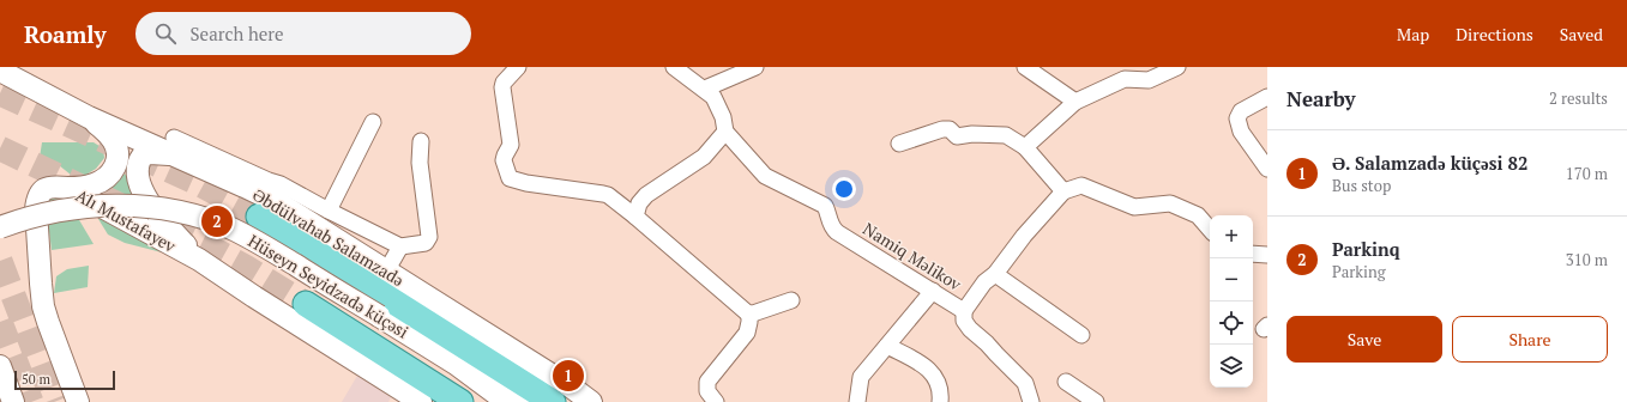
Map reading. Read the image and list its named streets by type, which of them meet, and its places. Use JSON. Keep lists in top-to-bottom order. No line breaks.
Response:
{"streets":{"main road":["Alı Mustafayev","Əbdülvahab Salamzadə","Hüseyn Seyidzadə küçəsi"],"street":["Namiq Məlikov"]},"scale_bar":"50 m","page":{"header":"Roamly","search":"Search here","nav":["Map","Directions","Saved"],"heading":["Nearby","2 results"],"list":[{"mark":"1","name":"Ə. Salamzadə küçəsi 82","note":"Bus stop","value":"170 m"},{"mark":"2","name":"Parkinq","note":"Parking","value":"310 m"}],"pins":["2","1"],"map_buttons":["+","−"],"buttons":["Save","Share"],"scale":"50 m"}}
